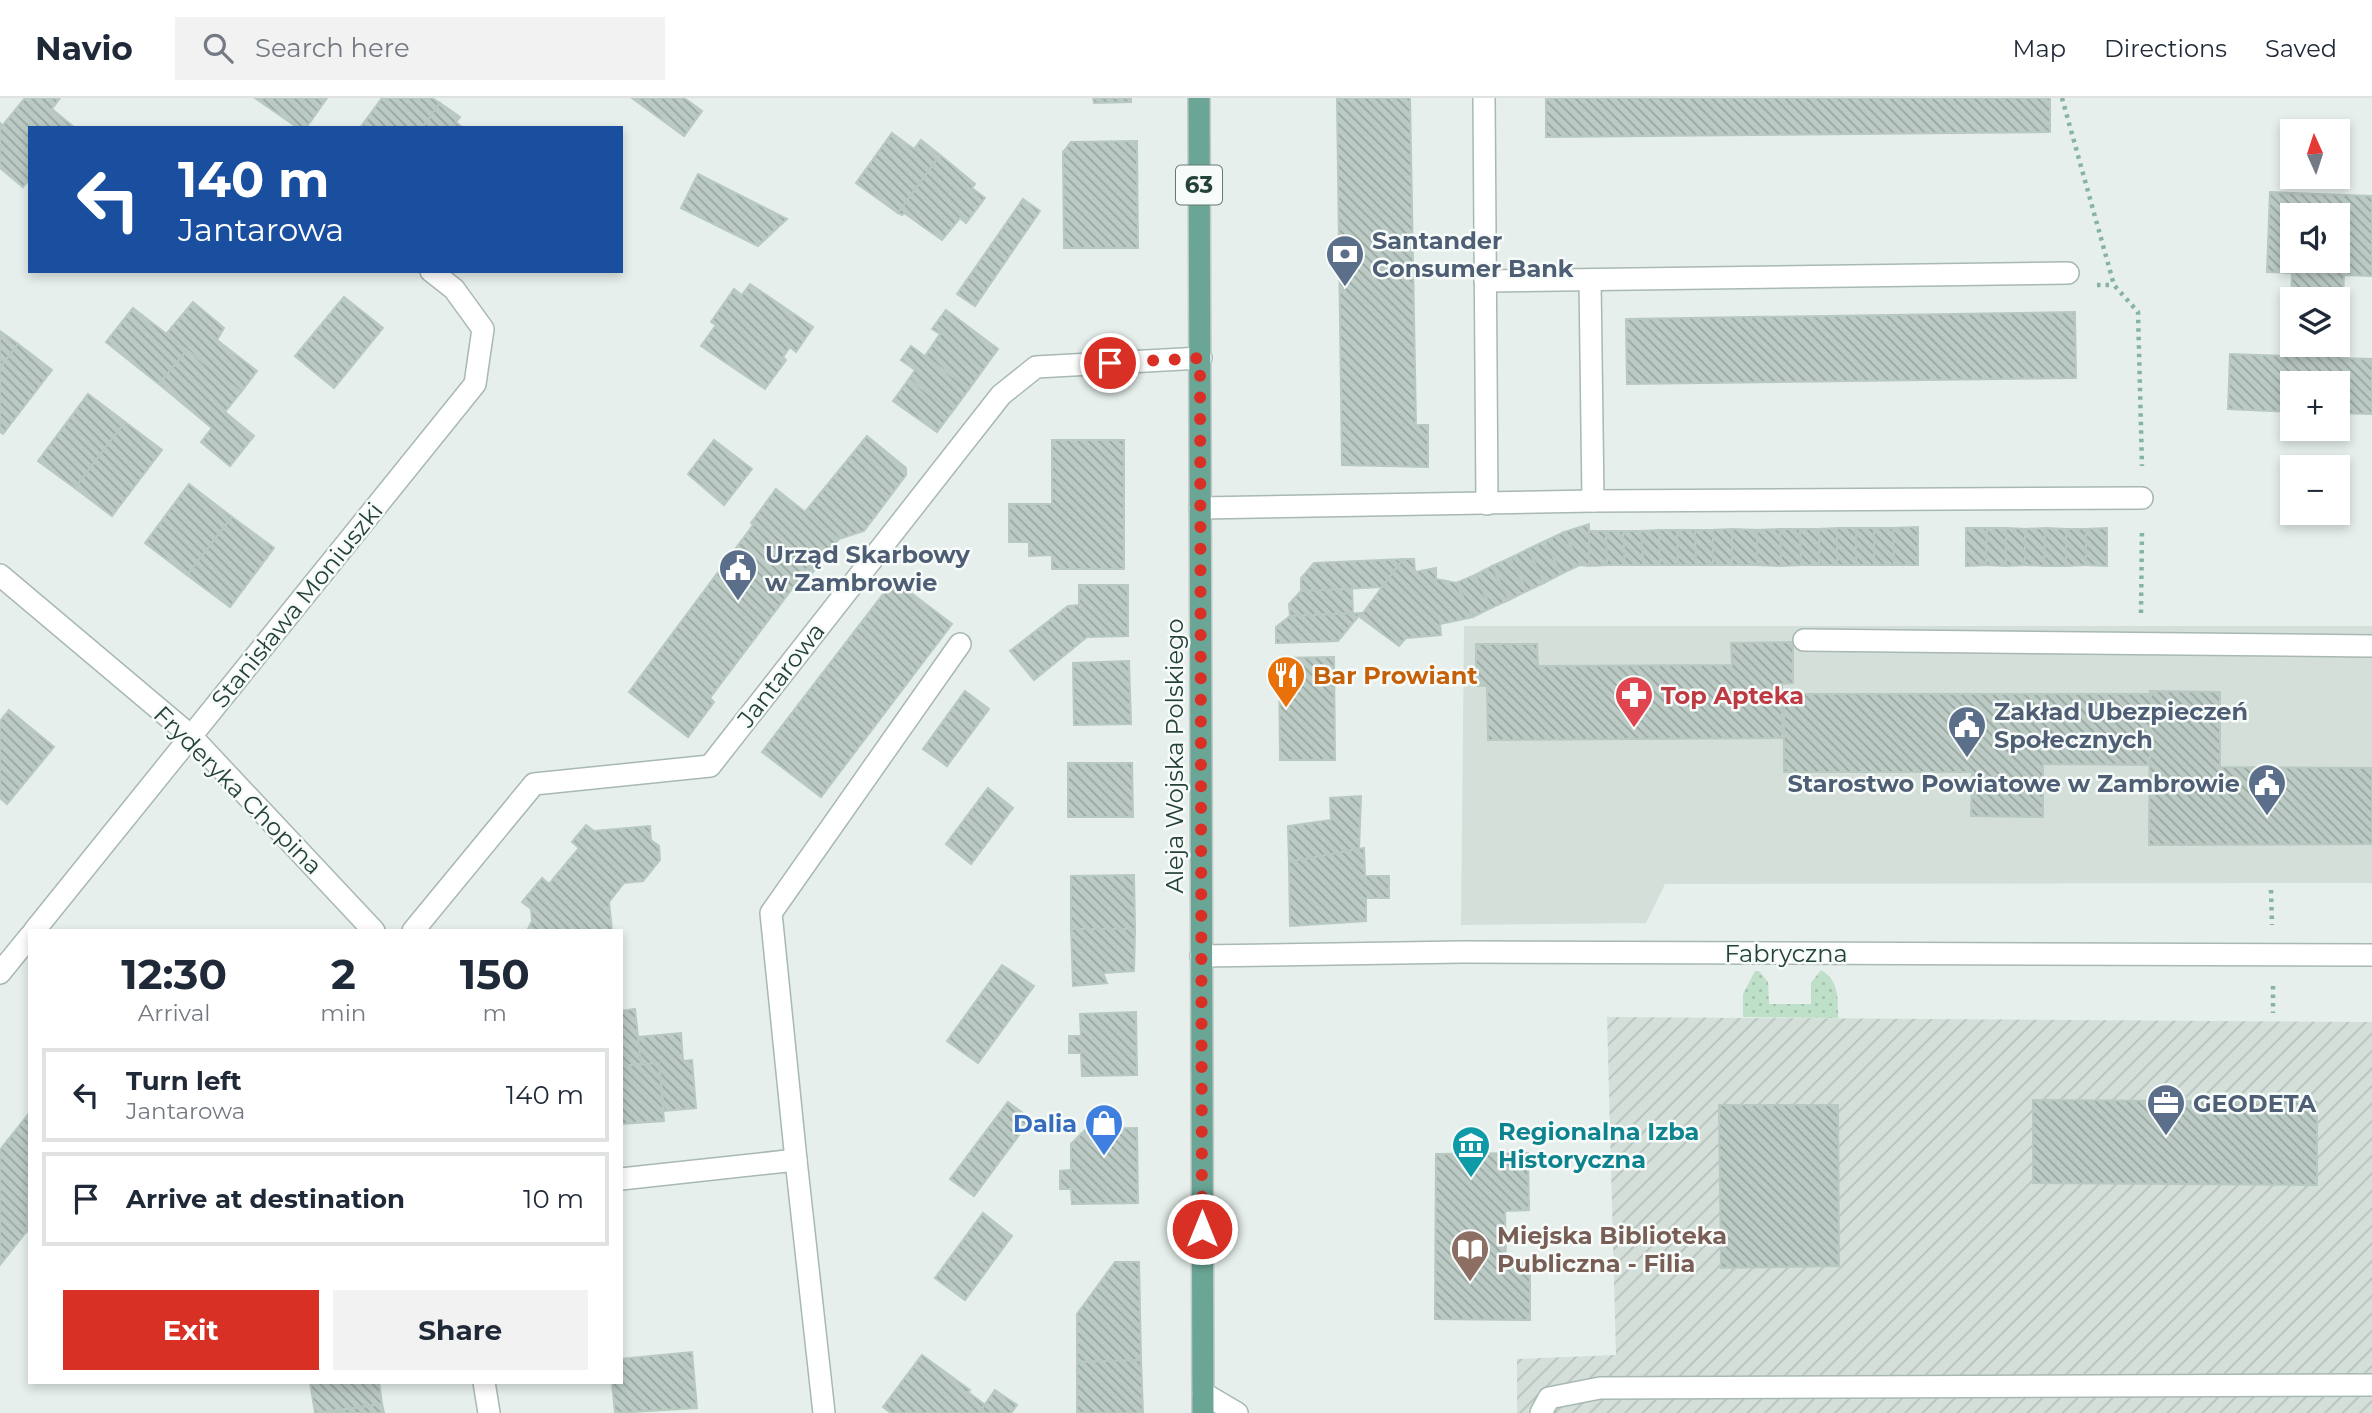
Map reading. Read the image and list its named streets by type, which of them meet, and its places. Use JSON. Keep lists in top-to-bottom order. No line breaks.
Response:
{"streets":{"main road":["63","Aleja Wojska Polskiego"],"street":["Stanisława Moniuszki","Jantarowa","Fryderyka Chopina","Fabryczna"]},"crossings":[["Stanisława Moniuszki","Fryderyka Chopina"],["Jantarowa","Aleja Wojska Polskiego"],["Aleja Wojska Polskiego","Fabryczna"]],"places":{"bank":["Santander Consumer Bank"],"public building":["Urząd Skarbowy w Zambrowie","Zakład Ubezpieczeń Społecznych","Starostwo Powiatowe w Zambrowie"],"restaurant":["Bar Prowiant"],"pharmacy":["Top Apteka"],"office":["GEODETA"],"shop":["Dalia"],"museum":["Regionalna Izba Historyczna"],"library":["Miejska Biblioteka Publiczna - Filia"]},"north":"top","page":{"header":"Navio","search":"Search here","nav":["Map","Directions","Saved"],"map_buttons":["+","−"],"turn":["140 m","Jantarowa"],"eta":["12:30","Arrival","2","min","150","m"],"list":[{"name":"Turn left","note":"Jantarowa","value":"140 m"},{"name":"Arrive at destination","value":"10 m"}],"buttons":["Exit","Share"]}}
